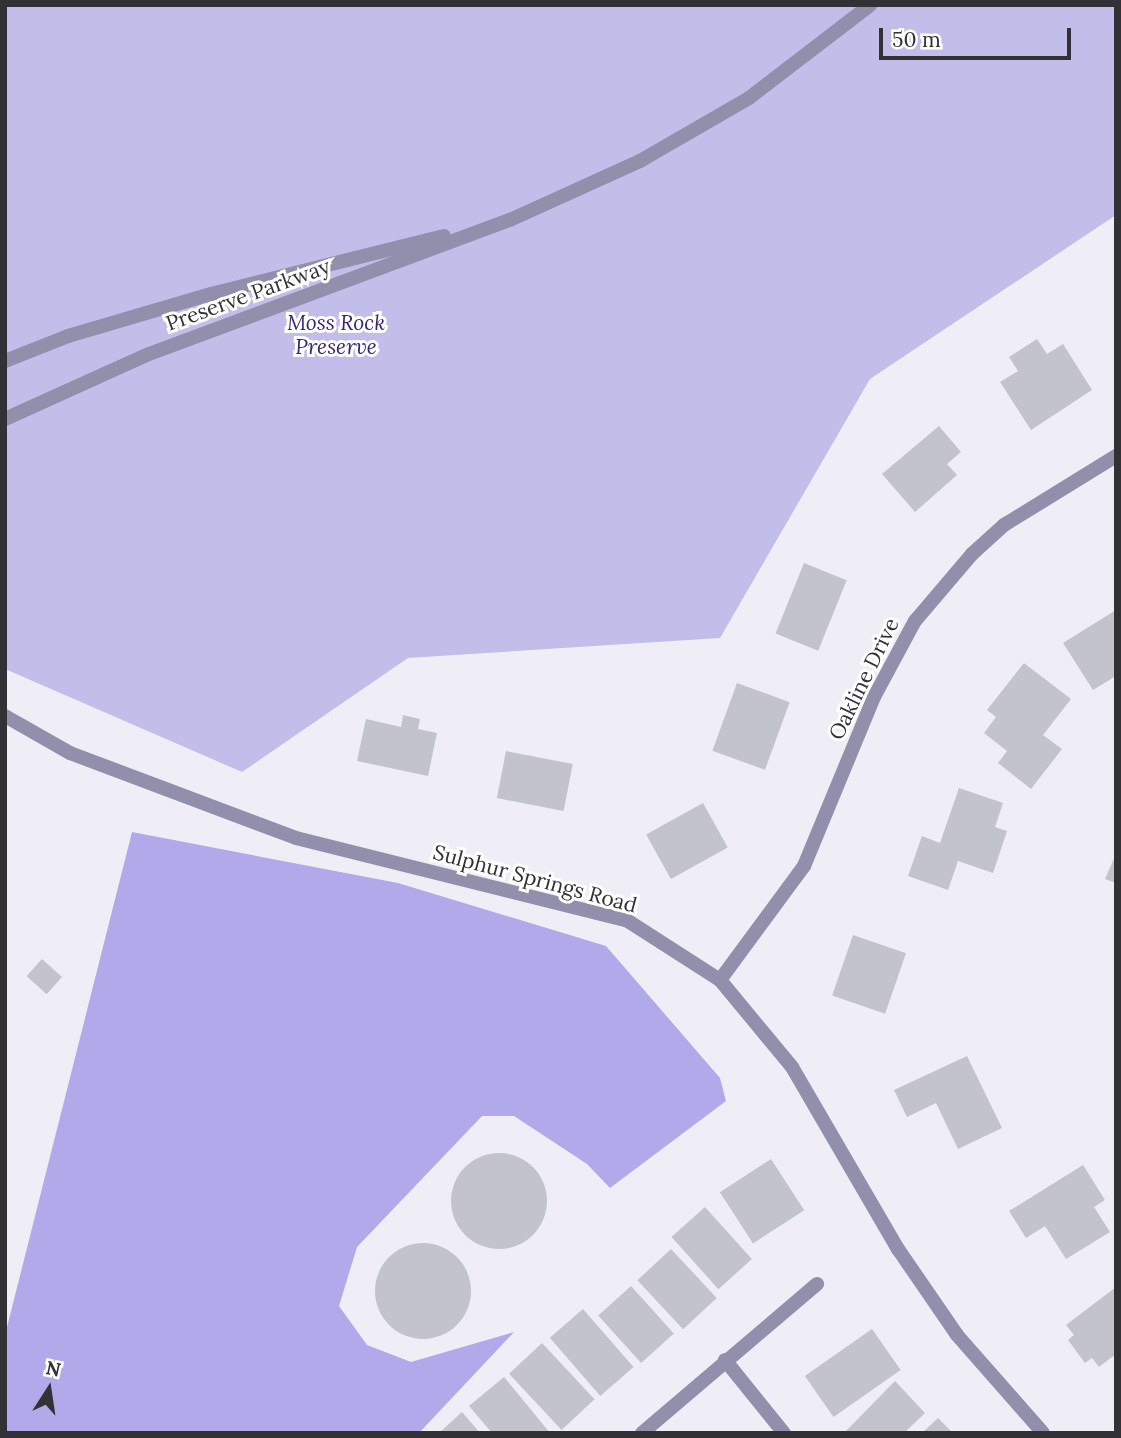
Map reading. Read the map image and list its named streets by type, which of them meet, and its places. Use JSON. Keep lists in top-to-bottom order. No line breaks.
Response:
{"streets":{"street":["Preserve Parkway","Oakline Drive","Sulphur Springs Road"]},"crossings":[["Oakline Drive","Sulphur Springs Road"]],"parks":["Moss Rock Preserve"],"scale_bar":"50 m","north":"top"}
